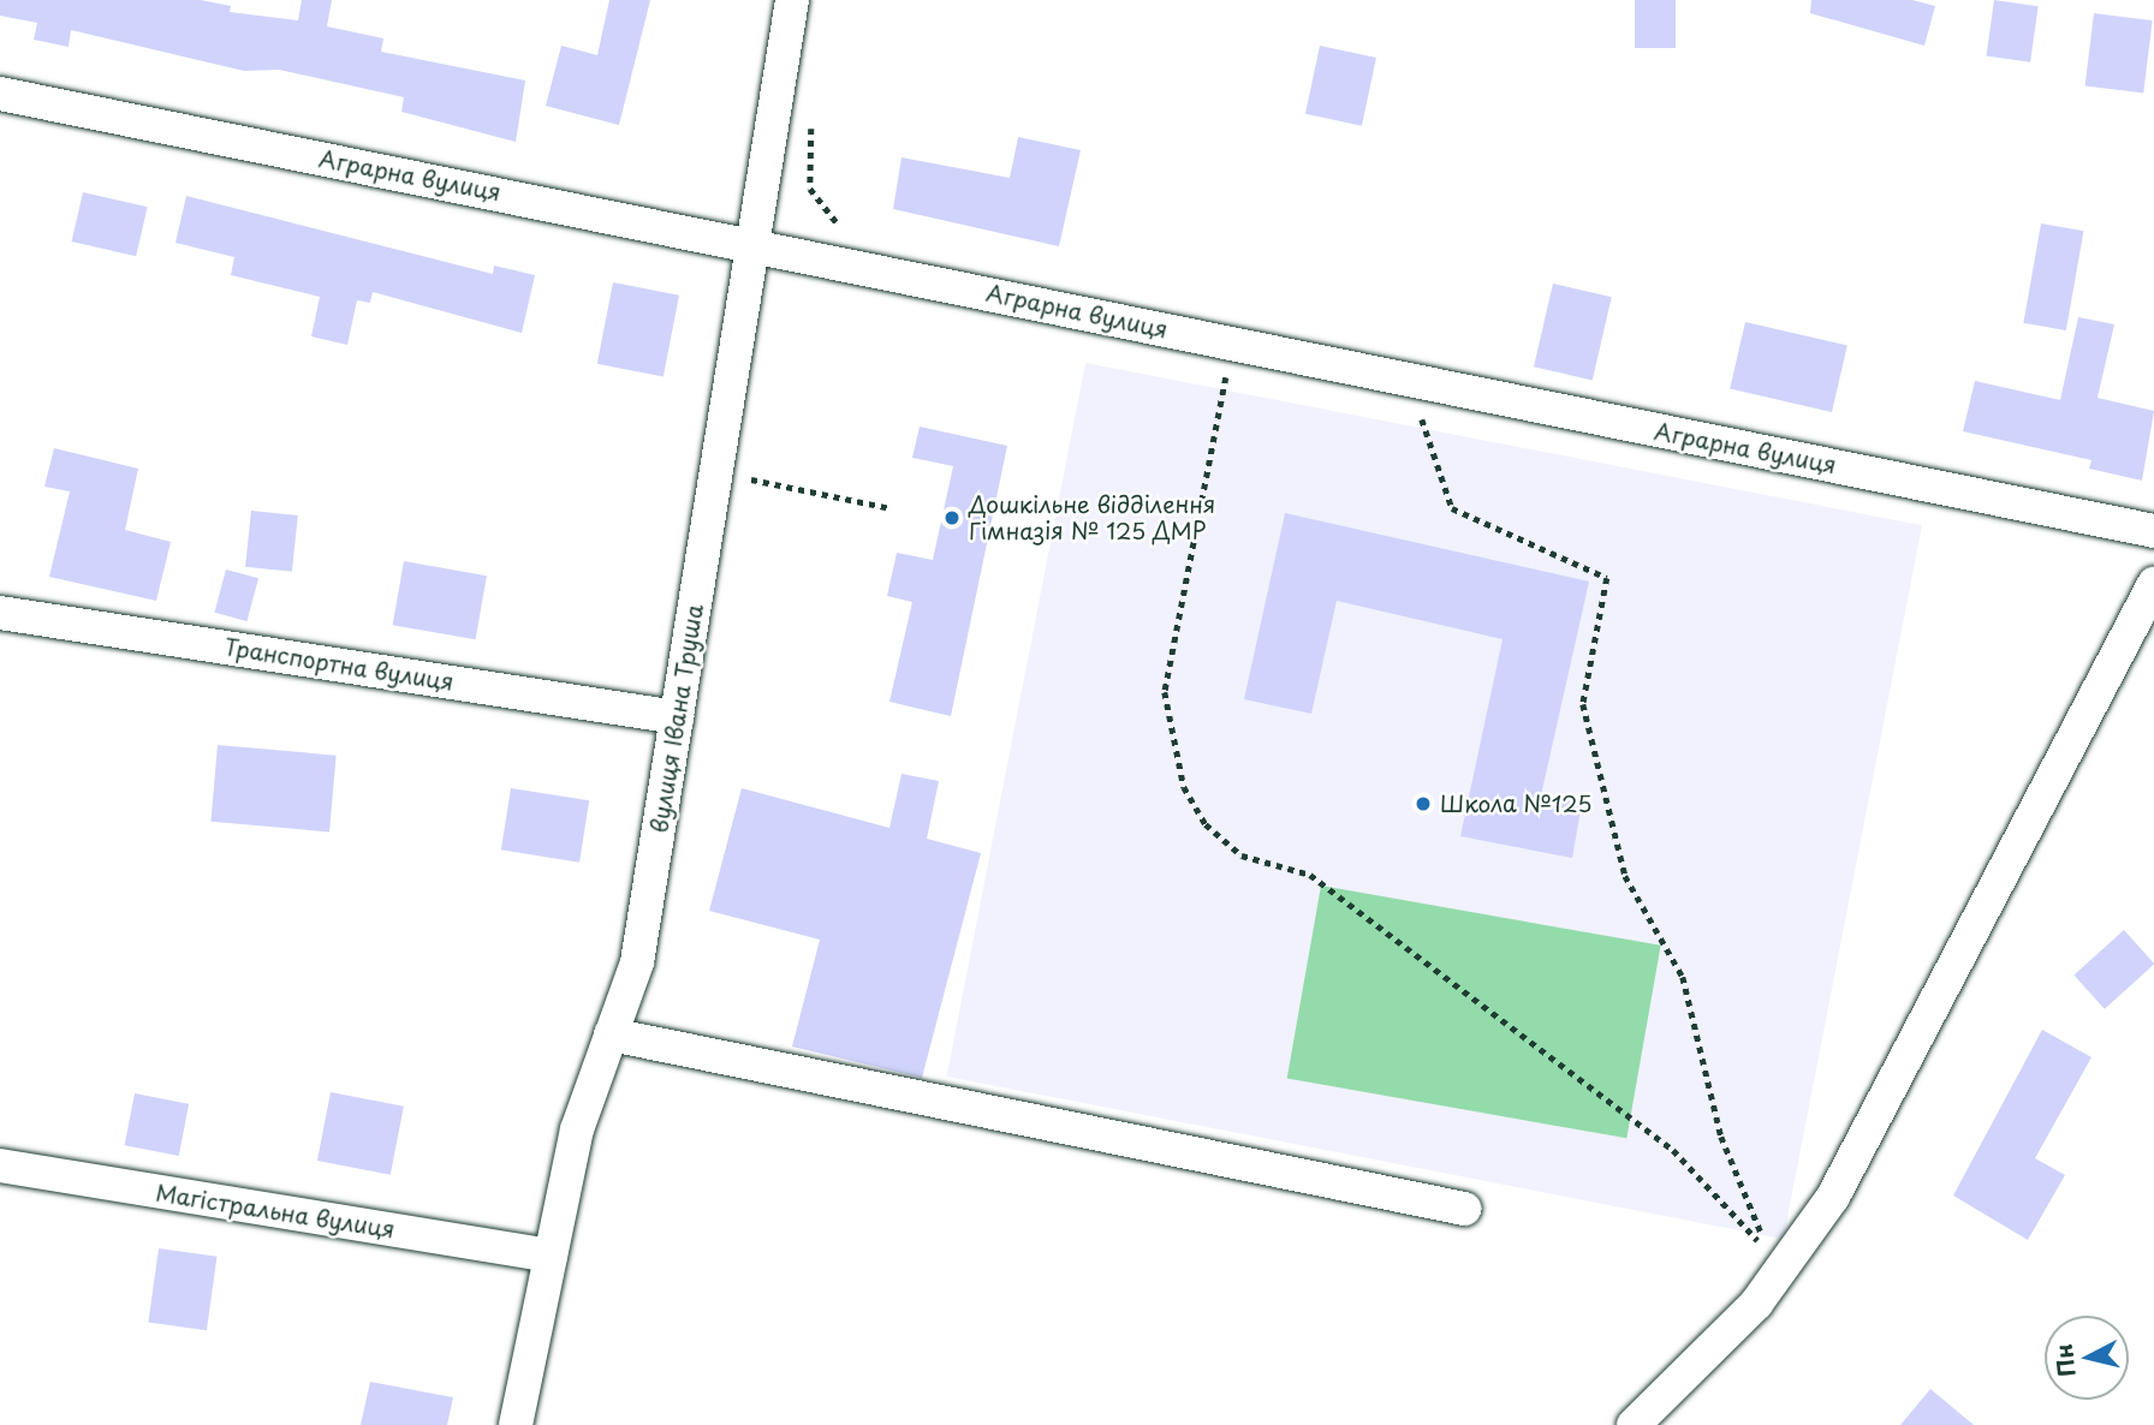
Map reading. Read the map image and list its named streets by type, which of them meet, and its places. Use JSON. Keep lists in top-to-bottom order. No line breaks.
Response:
{"streets":{"street":["Аграрна вулиця","Транспортна вулиця","вулиця Івана Труша","Магістральна вулиця"]},"crossings":[["Аграрна вулиця","вулиця Івана Труша"],["Транспортна вулиця","вулиця Івана Труша"],["вулиця Івана Труша","Магістральна вулиця"]],"places":["Дошкільне відділення Гімназія № 125 ДМР","Школа №125"],"north":"left"}
